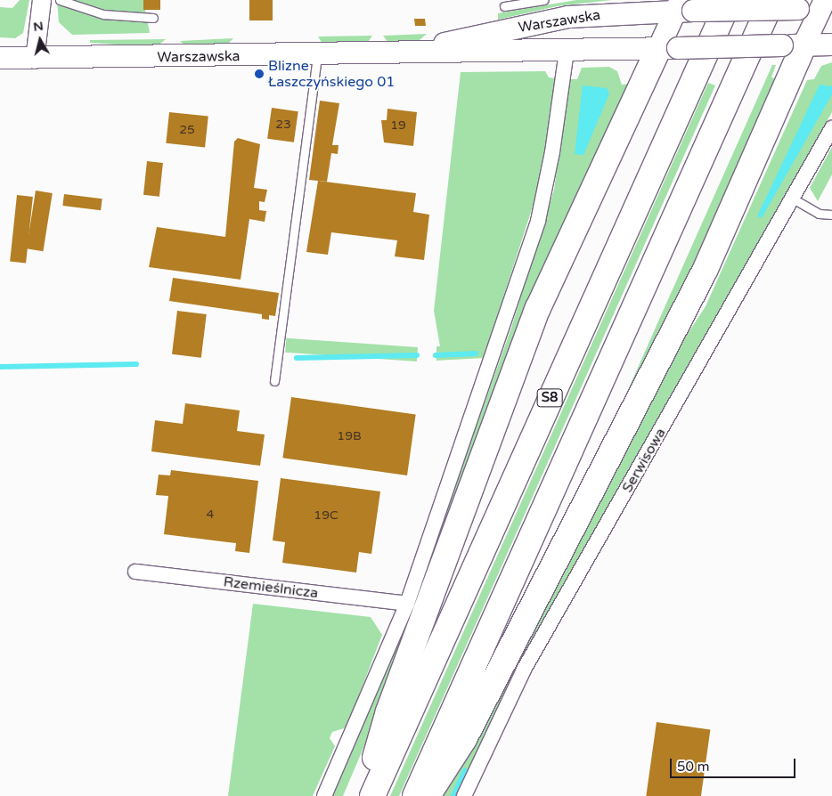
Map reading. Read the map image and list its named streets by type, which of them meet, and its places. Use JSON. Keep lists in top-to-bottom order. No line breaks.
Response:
{"streets":{"highway":["S8"],"main road":["Warszawska"],"street":["Serwisowa","Rzemieślnicza"]},"places":["Blizne Łaszczyńskiego 01"],"house_numbers":["23","19","25","19B","4","19C"],"scale_bar":"50 m","north":"top"}
